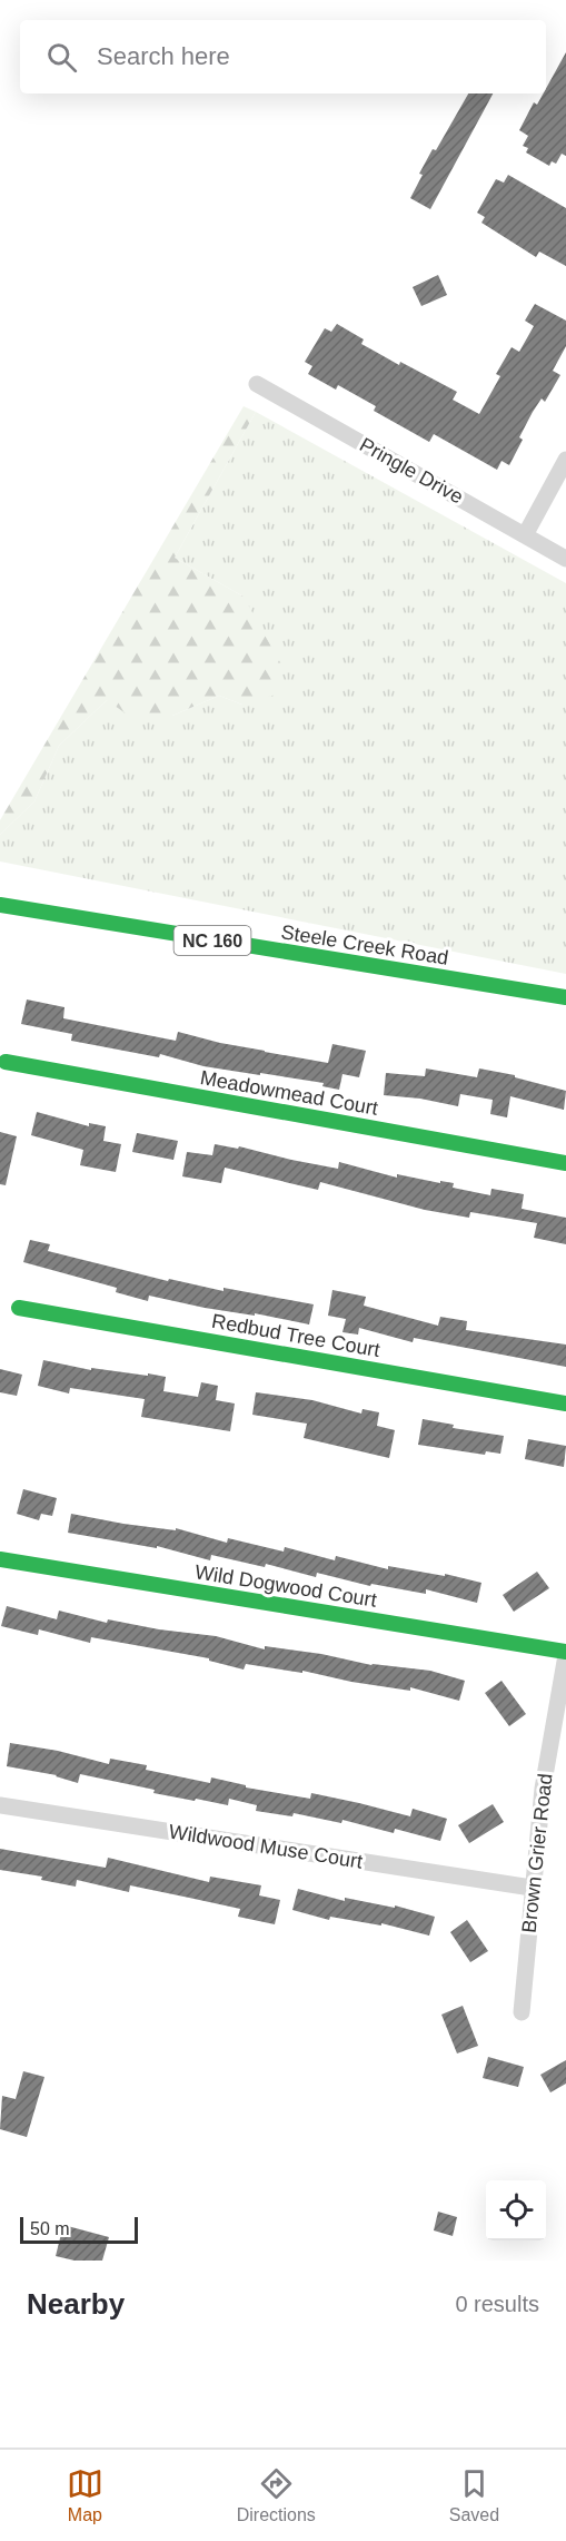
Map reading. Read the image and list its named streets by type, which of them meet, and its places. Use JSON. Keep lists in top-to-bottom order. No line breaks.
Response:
{"streets":{"street":["Pringle Drive","NC 160","Steele Creek Road","Meadowmead Court","Redbud Tree Court","Wild Dogwood Court","Wildwood Muse Court","Brown Grier Road"]},"crossings":[["Wild Dogwood Court","Brown Grier Road"],["Wildwood Muse Court","Brown Grier Road"]],"scale_bar":"50 m","page":{"search":"Search here","scale":"50 m","heading":["Nearby","0 results"],"nav":["Map","Directions","Saved"]}}
